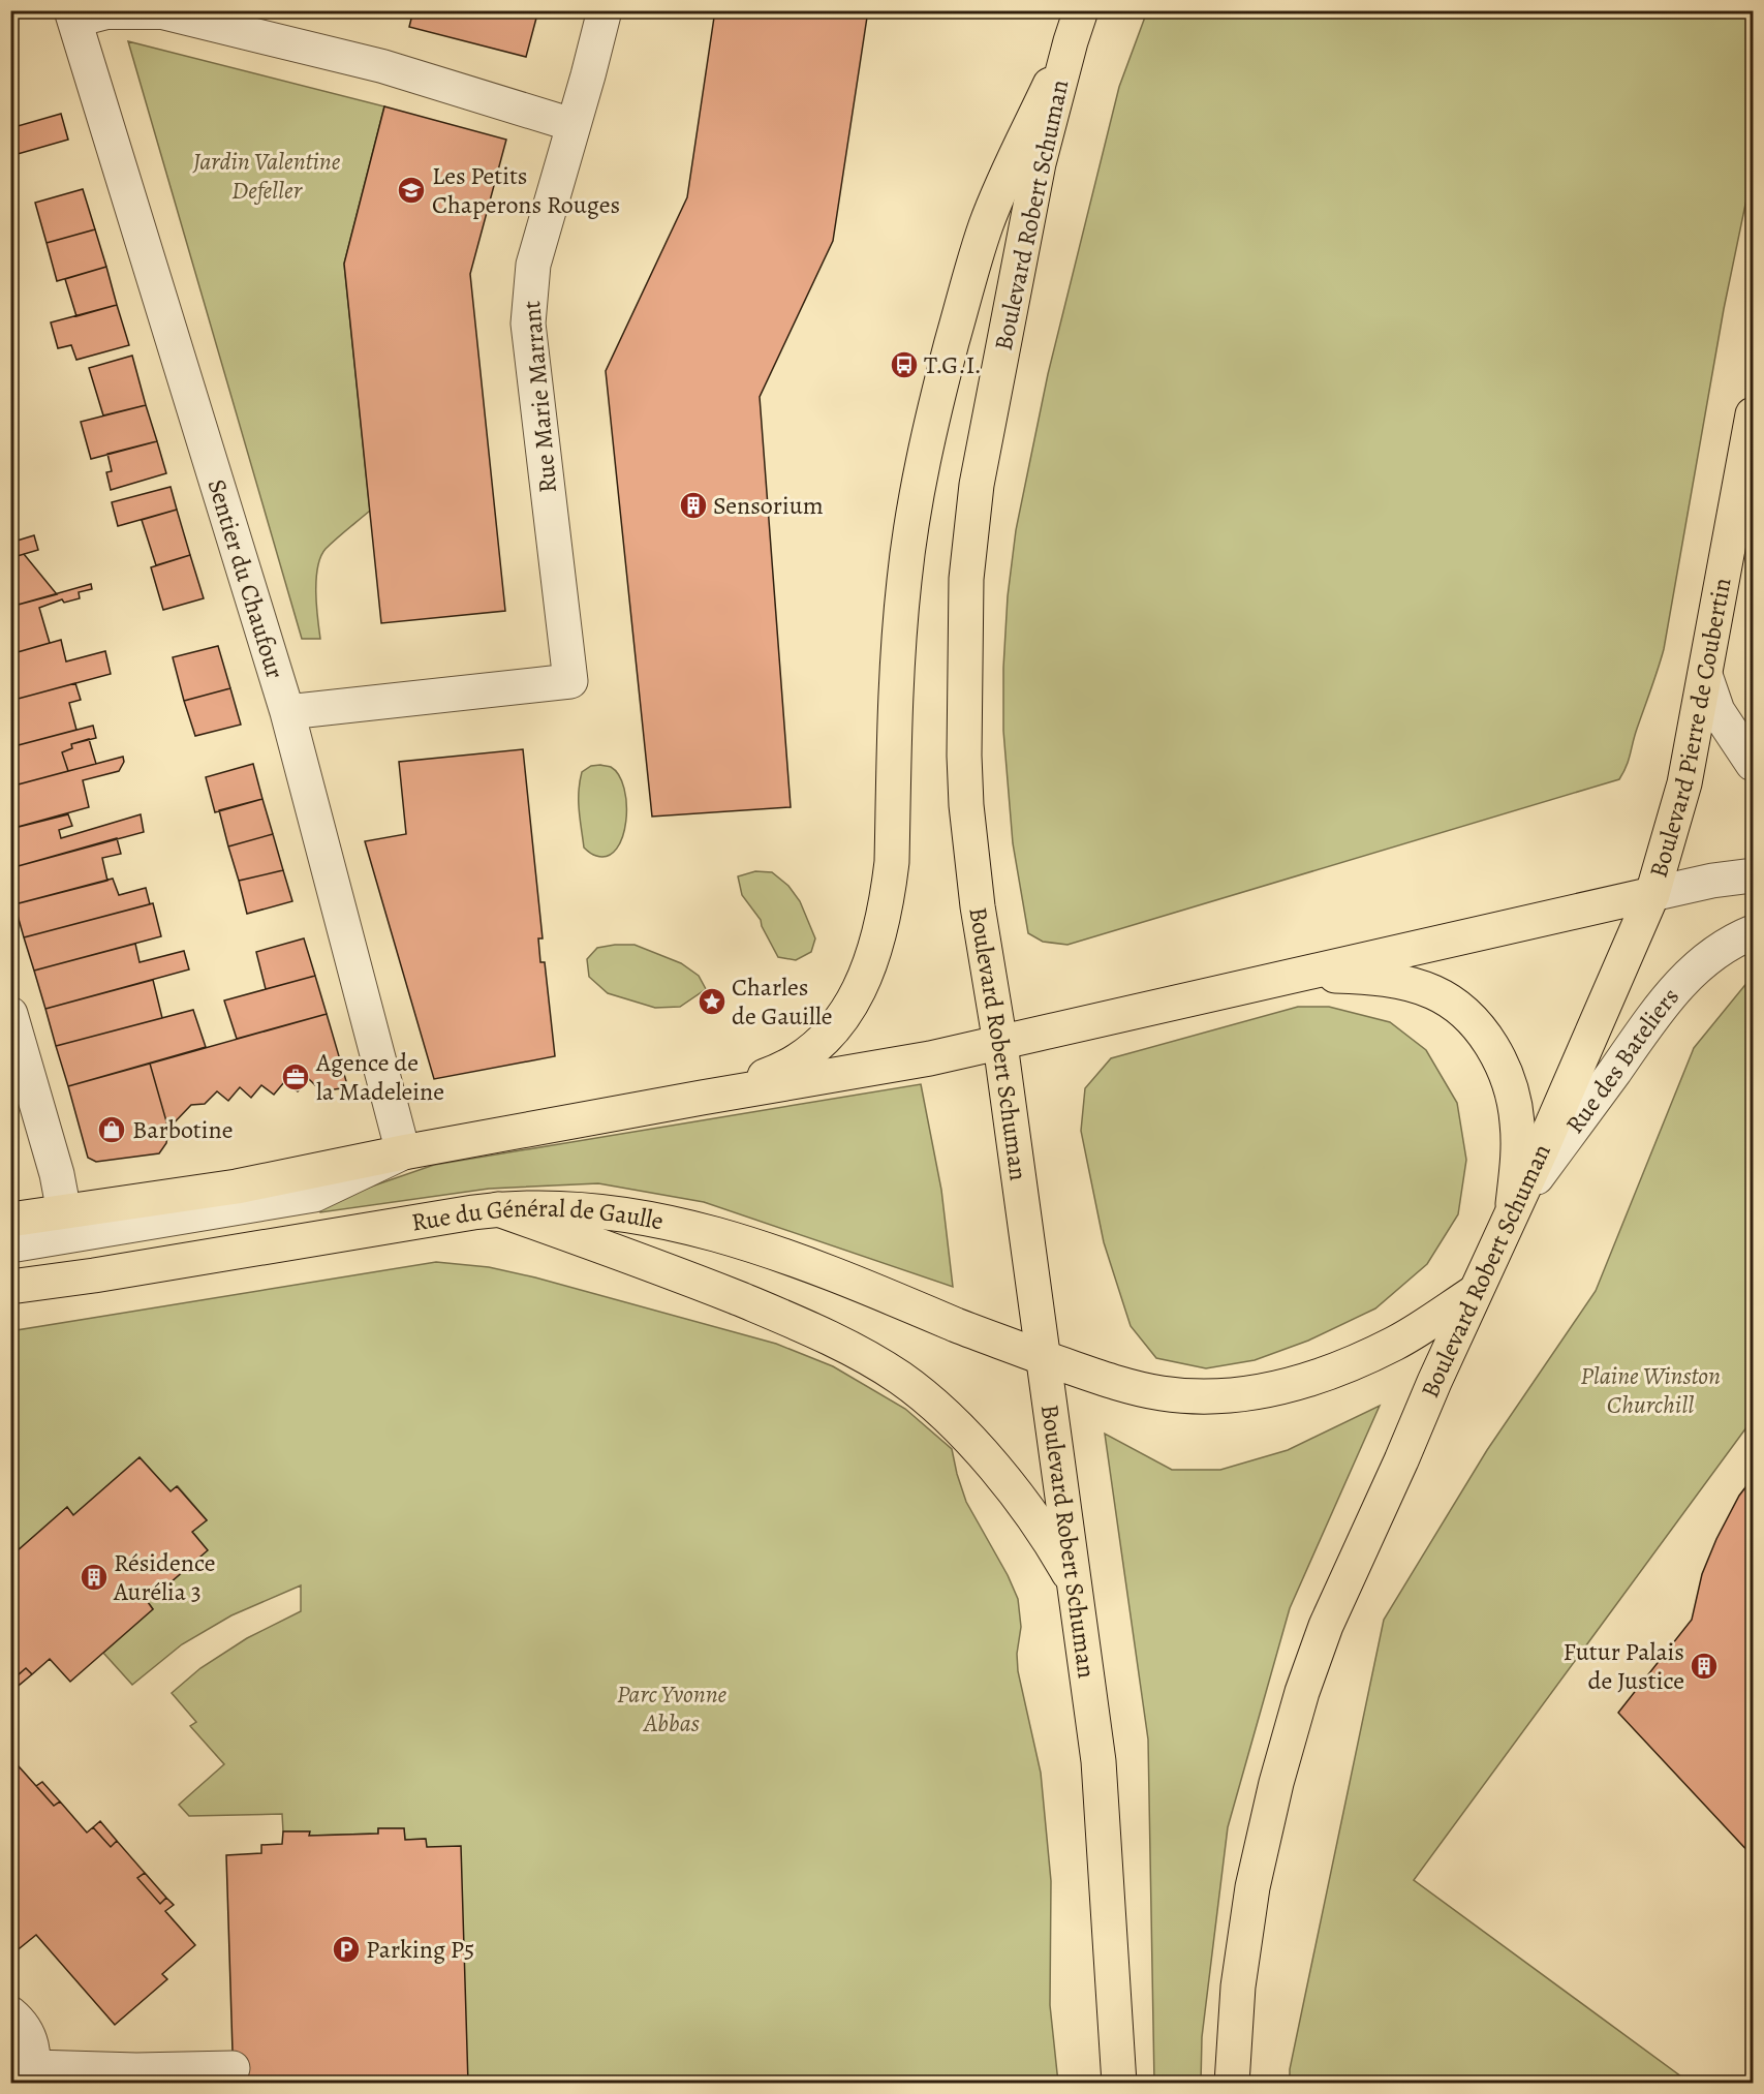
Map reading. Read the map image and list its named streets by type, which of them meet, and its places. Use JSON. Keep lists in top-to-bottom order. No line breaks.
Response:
{"streets":{"main road":["Boulevard Robert Schuman","Boulevard Pierre de Coubertin","Rue du Général de Gaulle"],"street":["Rue Marie Marrant","Sentier du Chaufour","Rue des Bateliers"]},"crossings":[["Boulevard Robert Schuman","Boulevard Pierre de Coubertin"],["Boulevard Robert Schuman","Rue des Bateliers"],["Boulevard Robert Schuman","Rue du Général de Gaulle"],["Rue Marie Marrant","Sentier du Chaufour"]],"parks":["Jardin Valentine Defeller","Plaine Winston Churchill","Parc Yvonne Abbas"],"places":{"school or university":["Les Petits Chaperons Rouges"],"bus stop":["T.G.I."],"building":["Sensorium","Résidence Aurélia 3","Futur Palais de Justice"],"place":["Charles de Gauille"],"office":["Agence de la Madeleine"],"shop":["Barbotine"],"parking":["Parking P5"]}}
